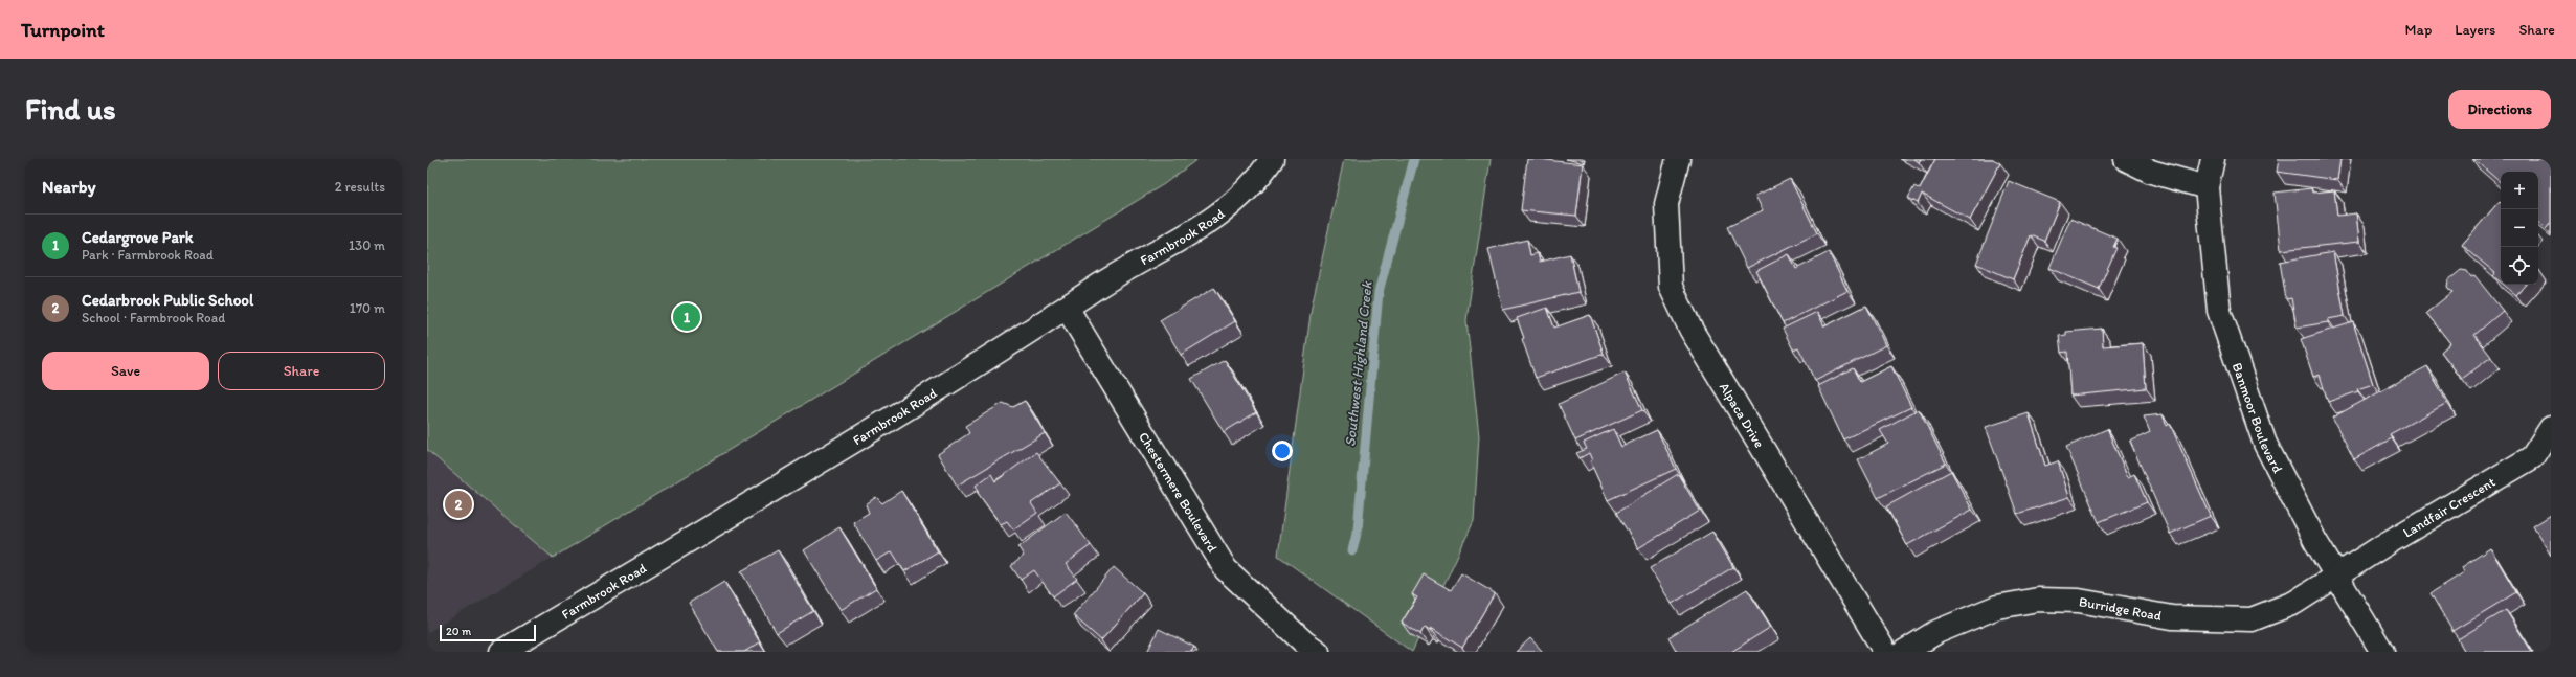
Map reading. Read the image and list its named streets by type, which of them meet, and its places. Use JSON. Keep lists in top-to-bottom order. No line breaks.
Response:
{"streets":{"street":["Farmbrook Road","Alpaca Drive","Banmoor Boulevard","Chestermere Boulevard","Landfair Crescent","Burridge Road"]},"crossings":[["Farmbrook Road","Chestermere Boulevard"],["Banmoor Boulevard","Landfair Crescent"],["Banmoor Boulevard","Burridge Road"],["Landfair Crescent","Burridge Road"]],"water":["Southwest Highland Creek"],"scale_bar":"20 m","page":{"header":"Turnpoint","nav":["Map","Layers","Share"],"buttons":["Directions",["Save","Share"]],"title":"Find us","heading":["Nearby","2 results"],"map_buttons":["+","−"],"list":[{"mark":"1","name":"Cedargrove Park","note":"Park · Farmbrook Road","value":"130 m"},{"mark":"2","name":"Cedarbrook Public School","note":"School · Farmbrook Road","value":"170 m"}],"pins":["1","2"],"scale":"20 m"}}
